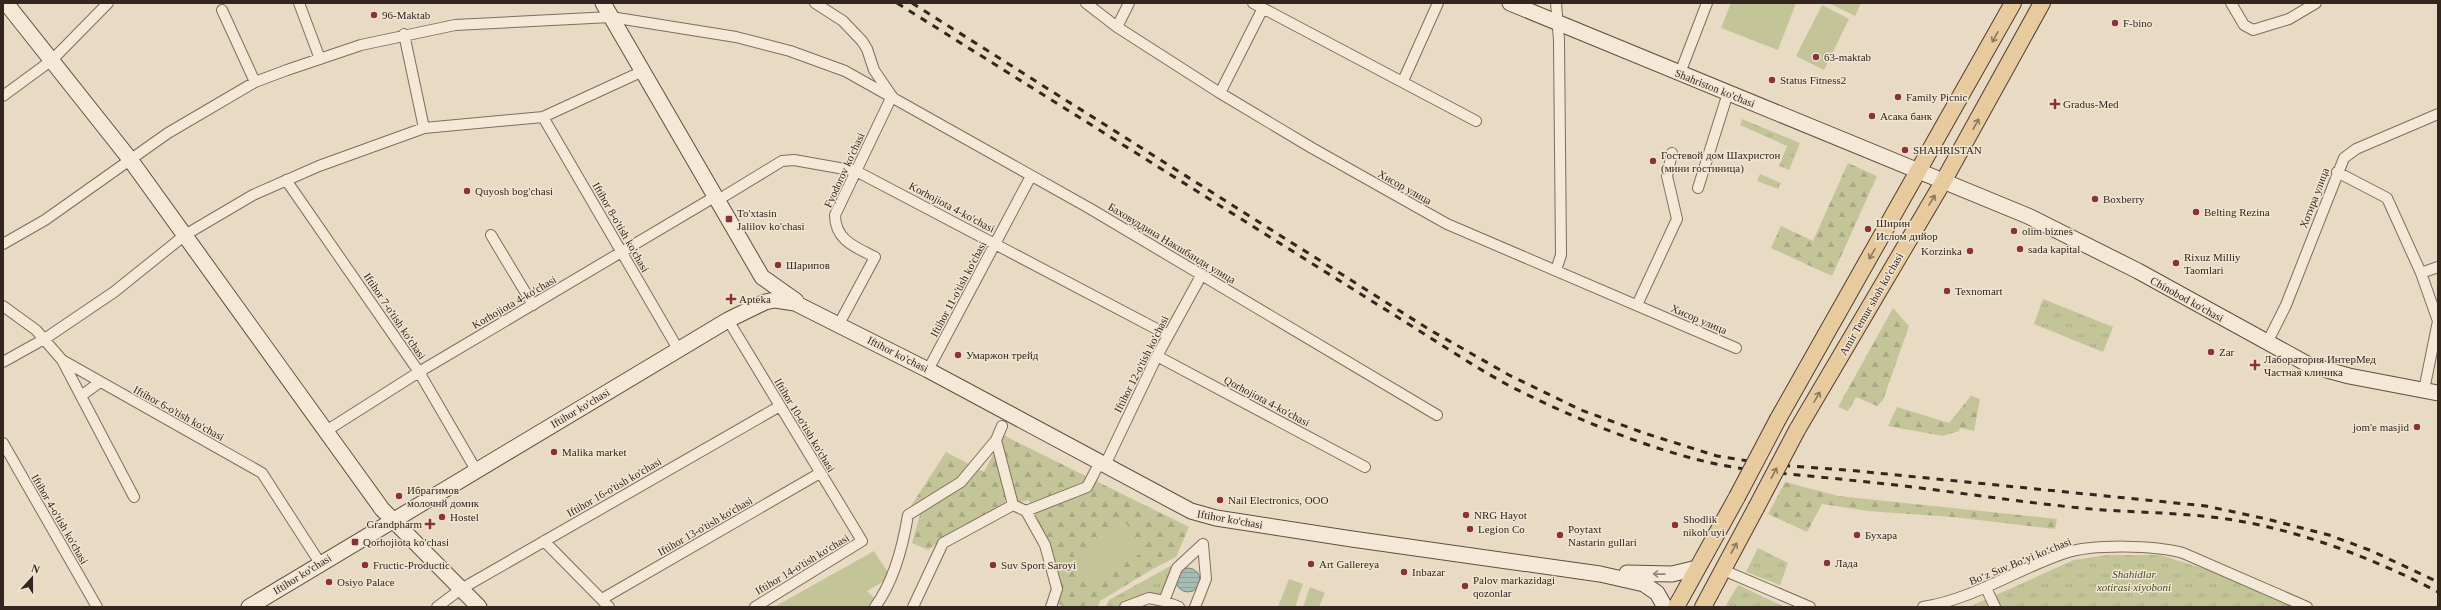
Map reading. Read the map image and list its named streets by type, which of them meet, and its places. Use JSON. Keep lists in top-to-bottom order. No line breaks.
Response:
{"streets":{"main road":["Shahriston ko'chasi","Chinobod ko'chasi","Amir Temur shoh ko'chasi","Iftihor ko'chasi"],"street":["Fyodorov ko'chasi","Хисор улица","Хотира улица","Korhojiota 4-ko'chasi","Iftihor 8-o'tish ko'chasi","Баховуддина Накшбанди улица","Iftihor 11-o'tish ko'chasi","Iftihor 7-o'tish ko'chasi","Iftihor 12-o'tish ko'chasi","Qorhojiota 4-ko'chasi","Iftihor 6-o'tish ko'chasi","Iftihor 10-o'tish ko'chasi","Iftihor 16-o'tish ko'chasi","Iftihor 4-o'tish ko'chasi","Iftihor 13-o'tish ko'chasi","Boʻz Suv Boʻyi koʻchasi","Iftihor 14-o'tish ko'chasi"]},"crossings":[["Shahriston ko'chasi","Chinobod ko'chasi"],["Shahriston ko'chasi","Amir Temur shoh ko'chasi"],["Fyodorov ko'chasi","Korhojiota 4-ko'chasi"],["Fyodorov ko'chasi","Баховуддина Накшбанди улица"],["Fyodorov ko'chasi","Iftihor ko'chasi"],["Хотира улица","Chinobod ko'chasi"],["Korhojiota 4-ko'chasi","Iftihor 8-o'tish ko'chasi"],["Korhojiota 4-ko'chasi","Iftihor 11-o'tish ko'chasi"],["Korhojiota 4-ko'chasi","Iftihor 7-o'tish ko'chasi"],["Korhojiota 4-ko'chasi","Iftihor 12-o'tish ko'chasi"],["Iftihor 8-o'tish ko'chasi","Iftihor ko'chasi"],["Баховуддина Накшбанди улица","Iftihor 11-o'tish ko'chasi"],["Баховуддина Накшбанди улица","Iftihor 12-o'tish ko'chasi"],["Iftihor 11-o'tish ko'chasi","Iftihor ko'chasi"],["Chinobod ko'chasi","Amir Temur shoh ko'chasi"],["Iftihor 7-o'tish ko'chasi","Iftihor ko'chasi"],["Iftihor ko'chasi","Iftihor 12-o'tish ko'chasi"],["Iftihor ko'chasi","Iftihor 6-o'tish ko'chasi"],["Iftihor ko'chasi","Iftihor 10-o'tish ko'chasi"],["Iftihor 12-o'tish ko'chasi","Qorhojiota 4-ko'chasi"],["Iftihor 10-o'tish ko'chasi","Iftihor 16-o'tish ko'chasi"],["Iftihor 10-o'tish ko'chasi","Iftihor 13-o'tish ko'chasi"],["Iftihor 10-o'tish ko'chasi","Iftihor 14-o'tish ko'chasi"]],"parks":["Shahidlar xotirasi xiyoboni"],"places":{"other":["96-Maktab","F-bino","63-maktab","Status Fitness2","Family Picnic","Асака банк","SHAHRISTAN","Гостевой дом Шахристон (мини гостиница)","Quyosh bog'chasi","Boxberry","Belting Rezina","Ширин Ислом дийор","olim biznes","sada kapital","Korzinka","Rixuz Milliy Taomlari","Шарипов","Texnomart","Zar","Умаржон трейд","jom'e masjid","Malika market","Ибрагимов молочнй домик","Nail Electronics, ООО","NRG Hayot","Hostel","Shodlik nikoh uyi","Legion Co","Poytaxt Nastarin gullari","Бухара","Лада","Art Gallereya","Fructic-Productic","Suv Sport Saroyi","Inbazar","Osiyo Palace","Palov markazidagi qozonlar"],"health":["Gradus-Med","Apteka","Лаборатория ИнтерМед Частная клиника","Grandpharm"],"transit":["To'xtasin Jalilov ko'chasi","Qorhojiota ko'chasi"]},"north":"top"}
